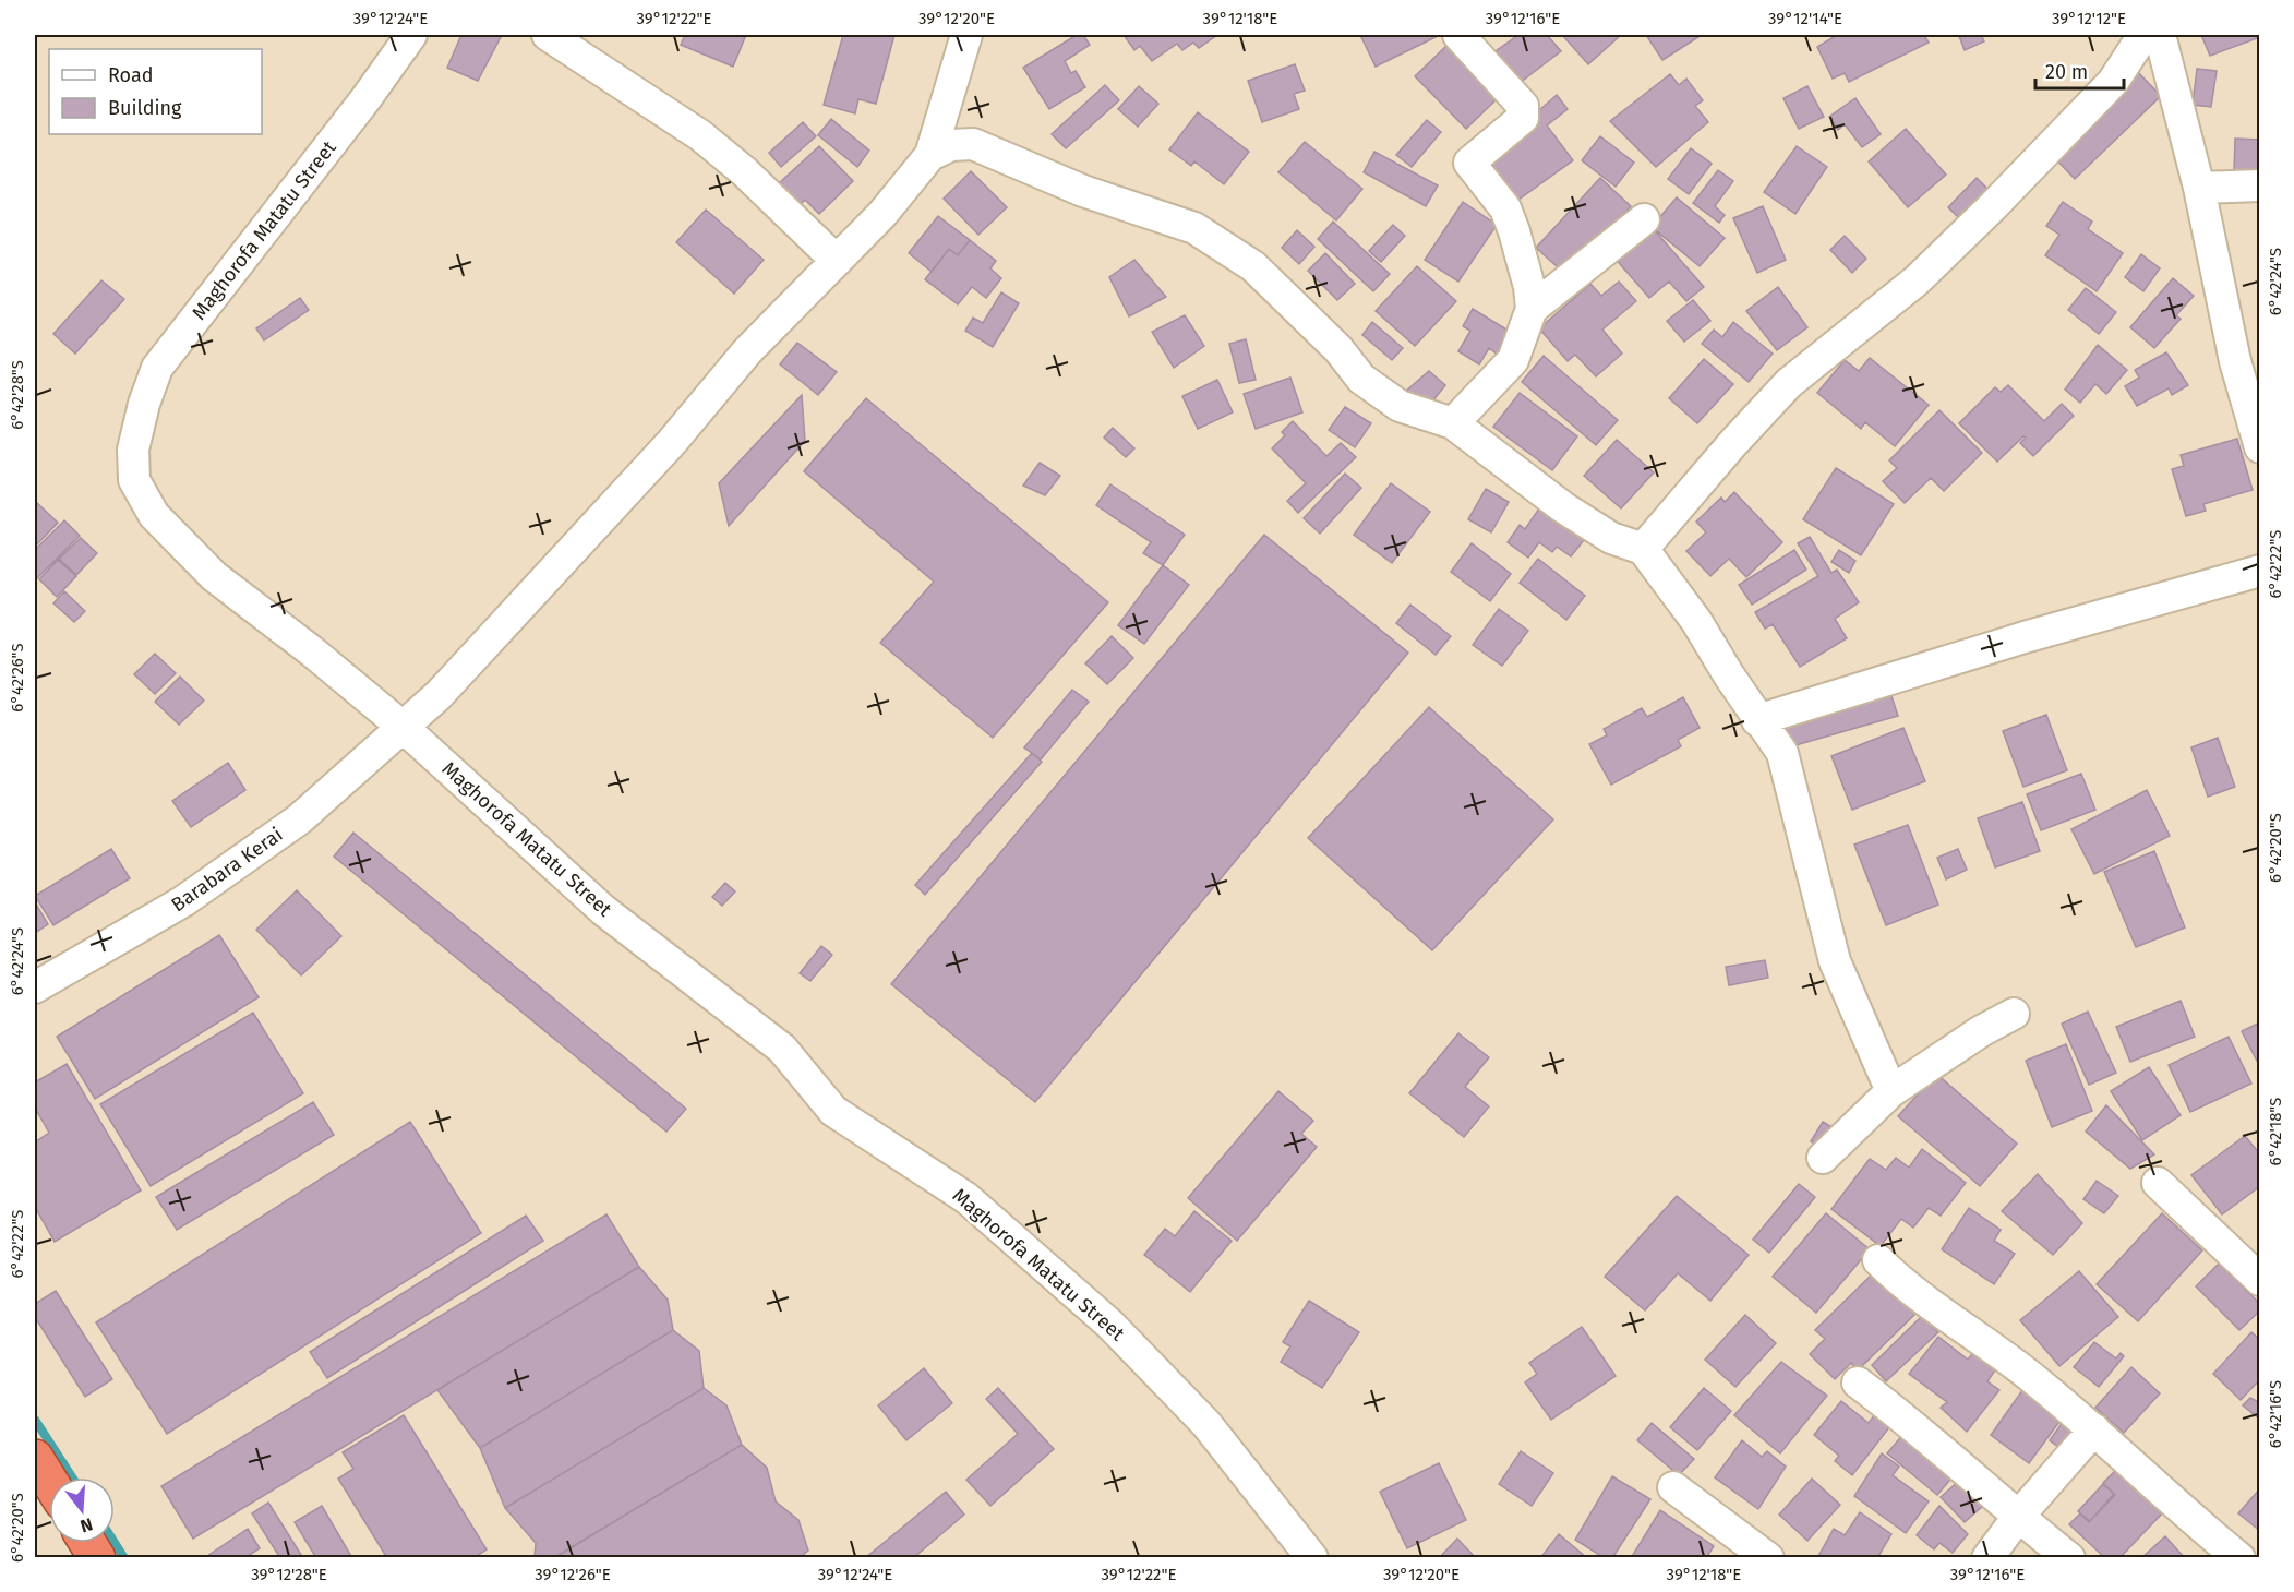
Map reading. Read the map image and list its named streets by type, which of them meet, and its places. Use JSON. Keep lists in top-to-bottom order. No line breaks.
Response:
{"streets":{"street":["Maghorofa Matatu Street","Barabara Kerai"]},"crossings":[["Maghorofa Matatu Street","Barabara Kerai"]],"legend":["Road","Building"],"scale_bar":"20 m","north":"bottom","coordinates":["39°12'24\"E","39°12'22\"E","39°12'20\"E","39°12'18\"E","39°12'16\"E","39°12'14\"E","39°12'12\"E","6°42'24\"S","6°42'28\"S","6°42'22\"S","6°42'26\"S","6°42'20\"S","6°42'18\"S","6°42'16\"S","39°12'28\"E","39°12'26\"E"]}
